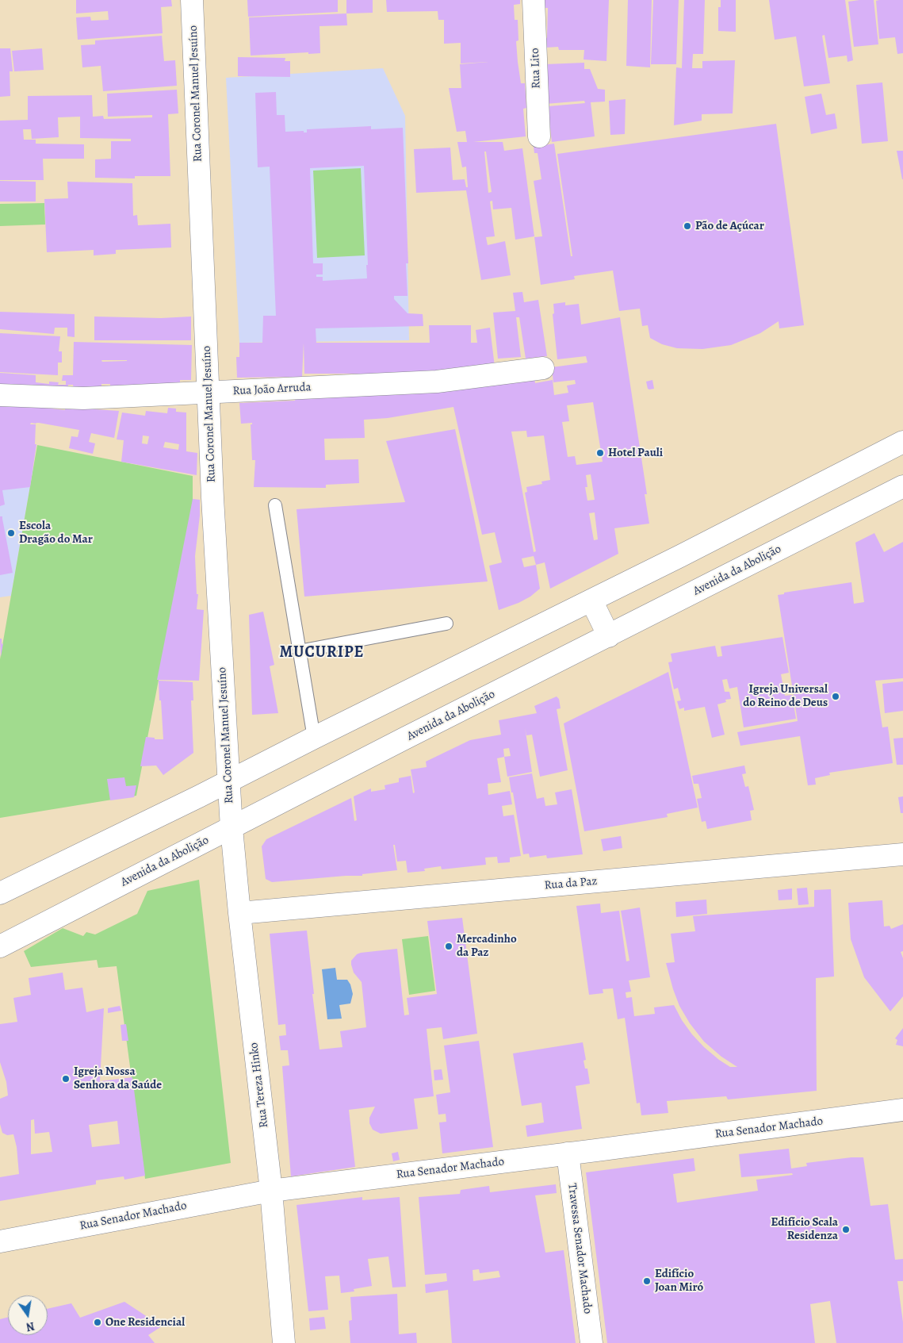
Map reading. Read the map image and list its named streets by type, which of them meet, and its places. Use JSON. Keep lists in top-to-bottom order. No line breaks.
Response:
{"streets":{"street":["Rua Lito","Rua Coronel Manuel Jesuíno","Rua João Arruda","Avenida da Abolição","Rua da Paz","Rua Tereza Hinko","Rua Senador Machado","Travessa Senador Machado"]},"crossings":[["Rua Coronel Manuel Jesuíno","Rua João Arruda"],["Rua Coronel Manuel Jesuíno","Avenida da Abolição"],["Rua Coronel Manuel Jesuíno","Rua Tereza Hinko"],["Avenida da Abolição","Rua Tereza Hinko"],["Rua da Paz","Rua Tereza Hinko"],["Rua Tereza Hinko","Rua Senador Machado"],["Rua Senador Machado","Travessa Senador Machado"]],"districts":["MUCURIPE"],"places":["Pão de Açúcar","Hotel Pauli","Escola Dragão do Mar","Igreja Universal do Reino de Deus","Mercadinho da Paz","Igreja Nossa Senhora da Saúde","Edifício Scala Residenza","Edifício Joan Miró","One Residencial"],"north":"bottom"}
